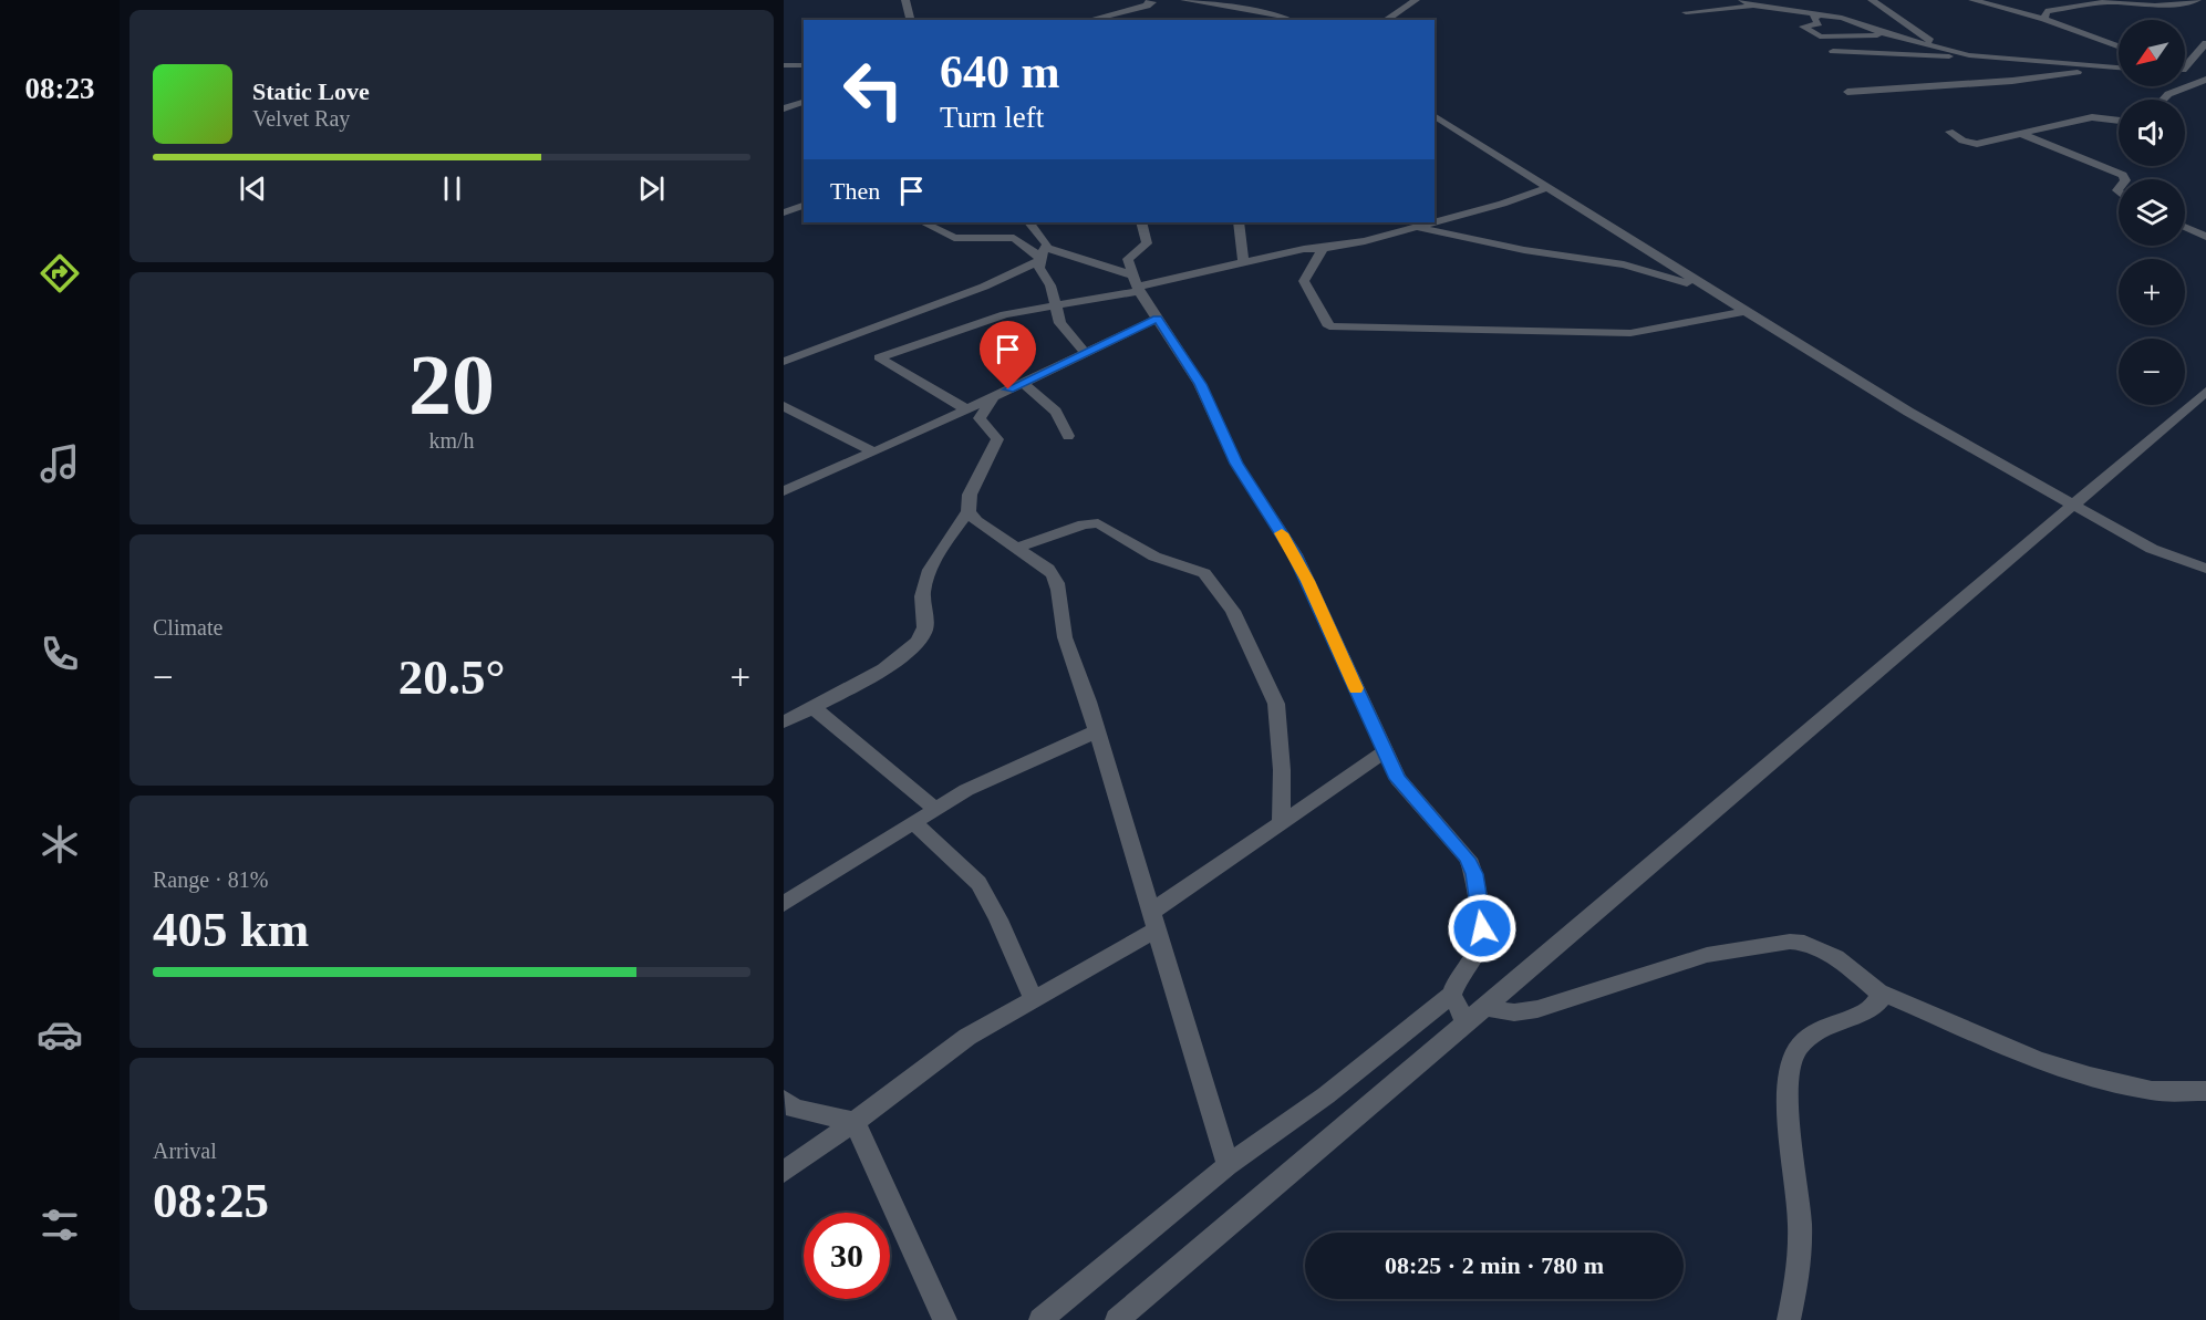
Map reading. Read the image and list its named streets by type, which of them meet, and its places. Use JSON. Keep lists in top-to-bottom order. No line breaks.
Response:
{"north":"bottom left","page":{"tabs":"08:23","map_buttons":["+","−"],"turn":["640 m","Turn left"],"song":["Static Love","Velvet Ray"],"then":"Then","tile":[["20","km/h"],"Climate",["Range · 81%","405 km"],["Arrival","08:25"]],"heat":["−","20.5°","+"],"limit":"30","trip":"08:25 · 2 min · 780 m"}}
